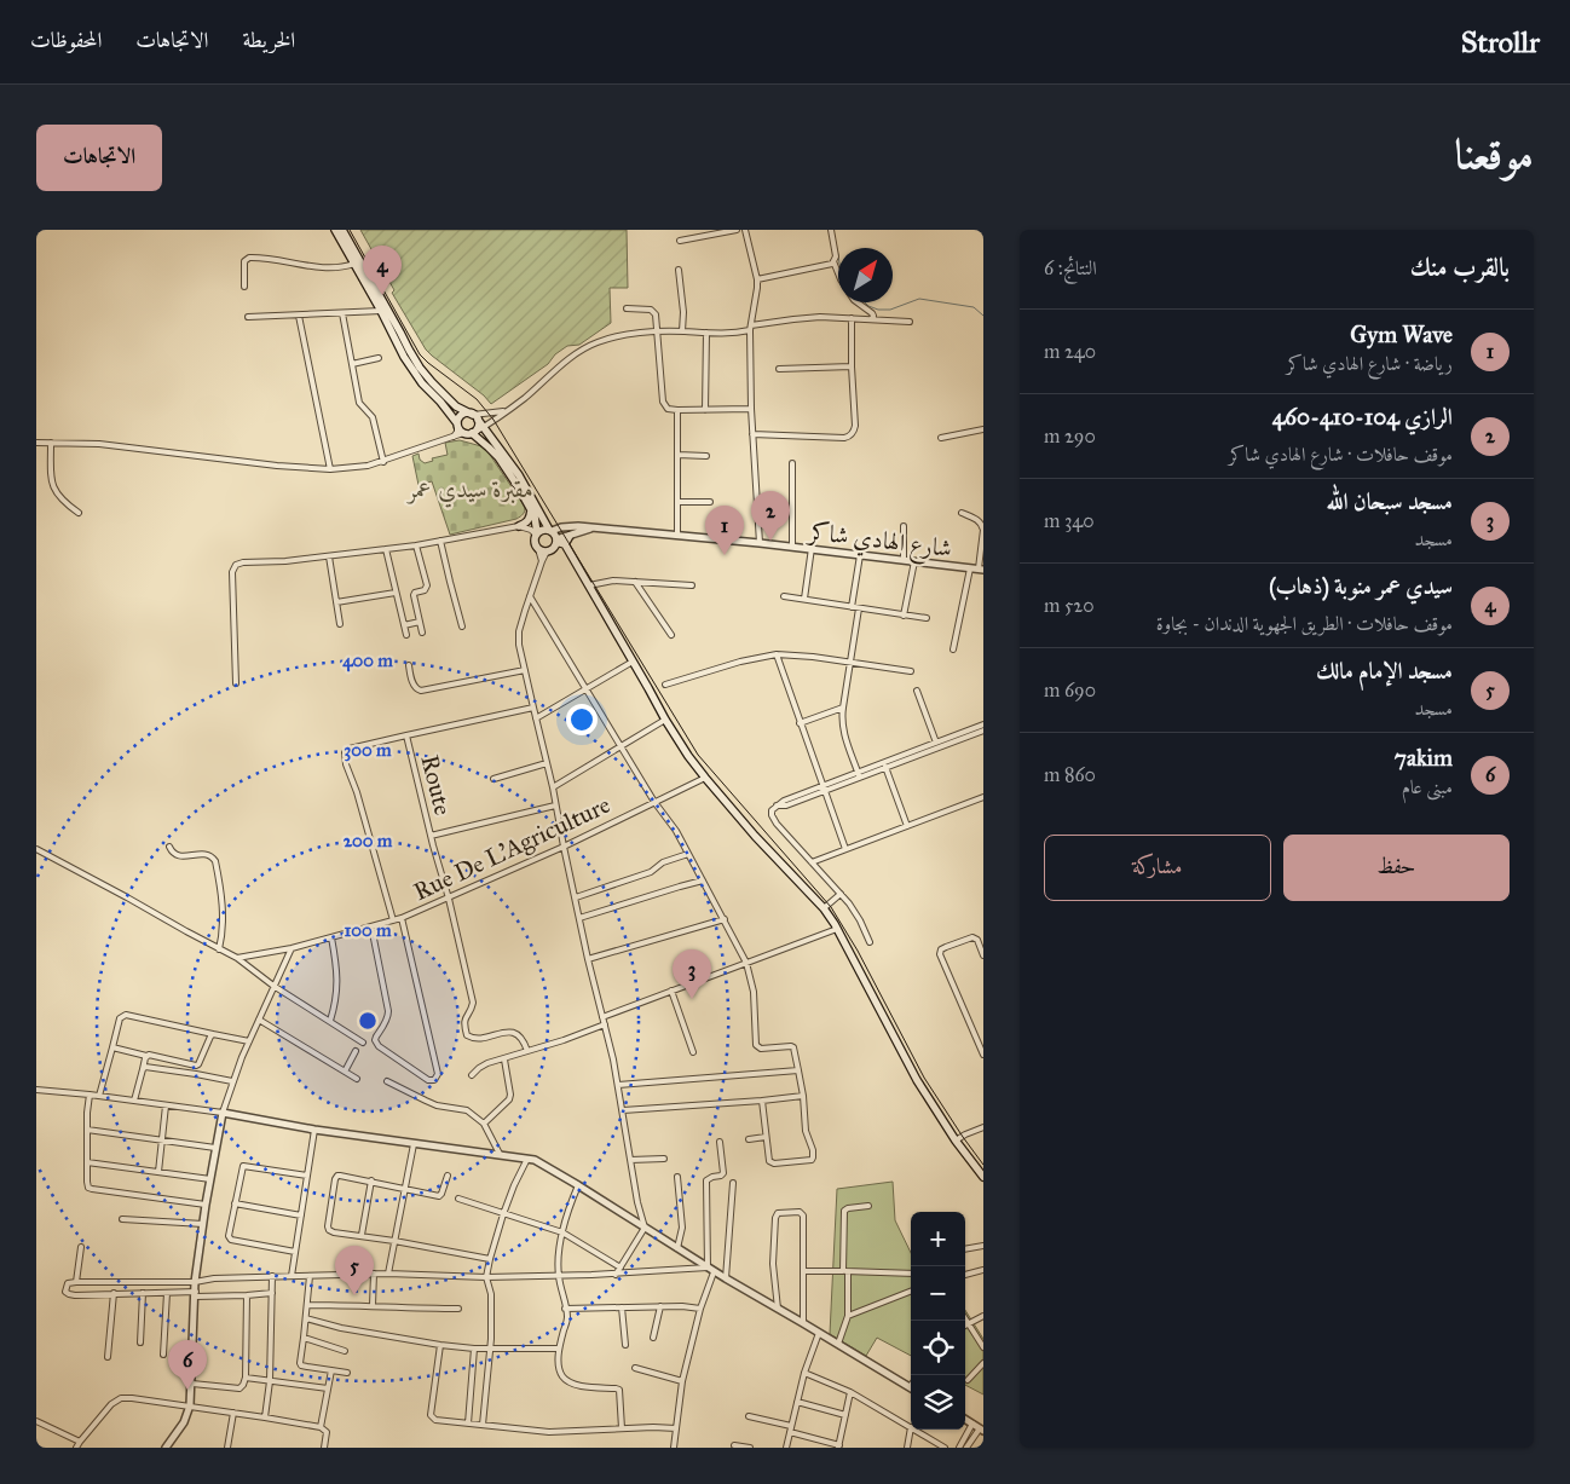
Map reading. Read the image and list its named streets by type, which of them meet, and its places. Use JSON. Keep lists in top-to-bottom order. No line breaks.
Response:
{"streets":{"street":["شارع الهادي شاكر","Route","Rue De L'Agriculture"]},"crossings":[["Route","Rue De L'Agriculture"]],"parks":["مقبرة سيدي عمر"],"north":"top right","page":{"header":"Strollr","nav":["الخريطة","الاتجاهات","المحفوظات"],"title":"موقعنا","buttons":["الاتجاهات",["حفظ","مشاركة"]],"heading":["بالقرب منك","النتائج: 6"],"pins":["4","2","1","3","5","6"],"list":[{"mark":"1","name":"Gym Wave","note":"رياضة · شارع الهادي شاكر","value":"240 m"},{"mark":"2","name":"الرازي 104-410-460","note":"موقف حافلات · شارع الهادي شاكر","value":"290 m"},{"mark":"3","name":"مسجد سبحان الله","note":"مسجد","value":"340 m"},{"mark":"4","name":"سيدي عمر منوبة (ذهاب)","note":"موقف حافلات · الطريق الجهوية الدندان - بجاوة","value":"520 m"},{"mark":"5","name":"مسجد الإمام مالك","note":"مسجد","value":"690 m"},{"mark":"6","name":"7akim","note":"مبنى عام","value":"860 m"}],"map_buttons":["+","−"]},"rings":["400 m","300 m","200 m","100 m"]}
